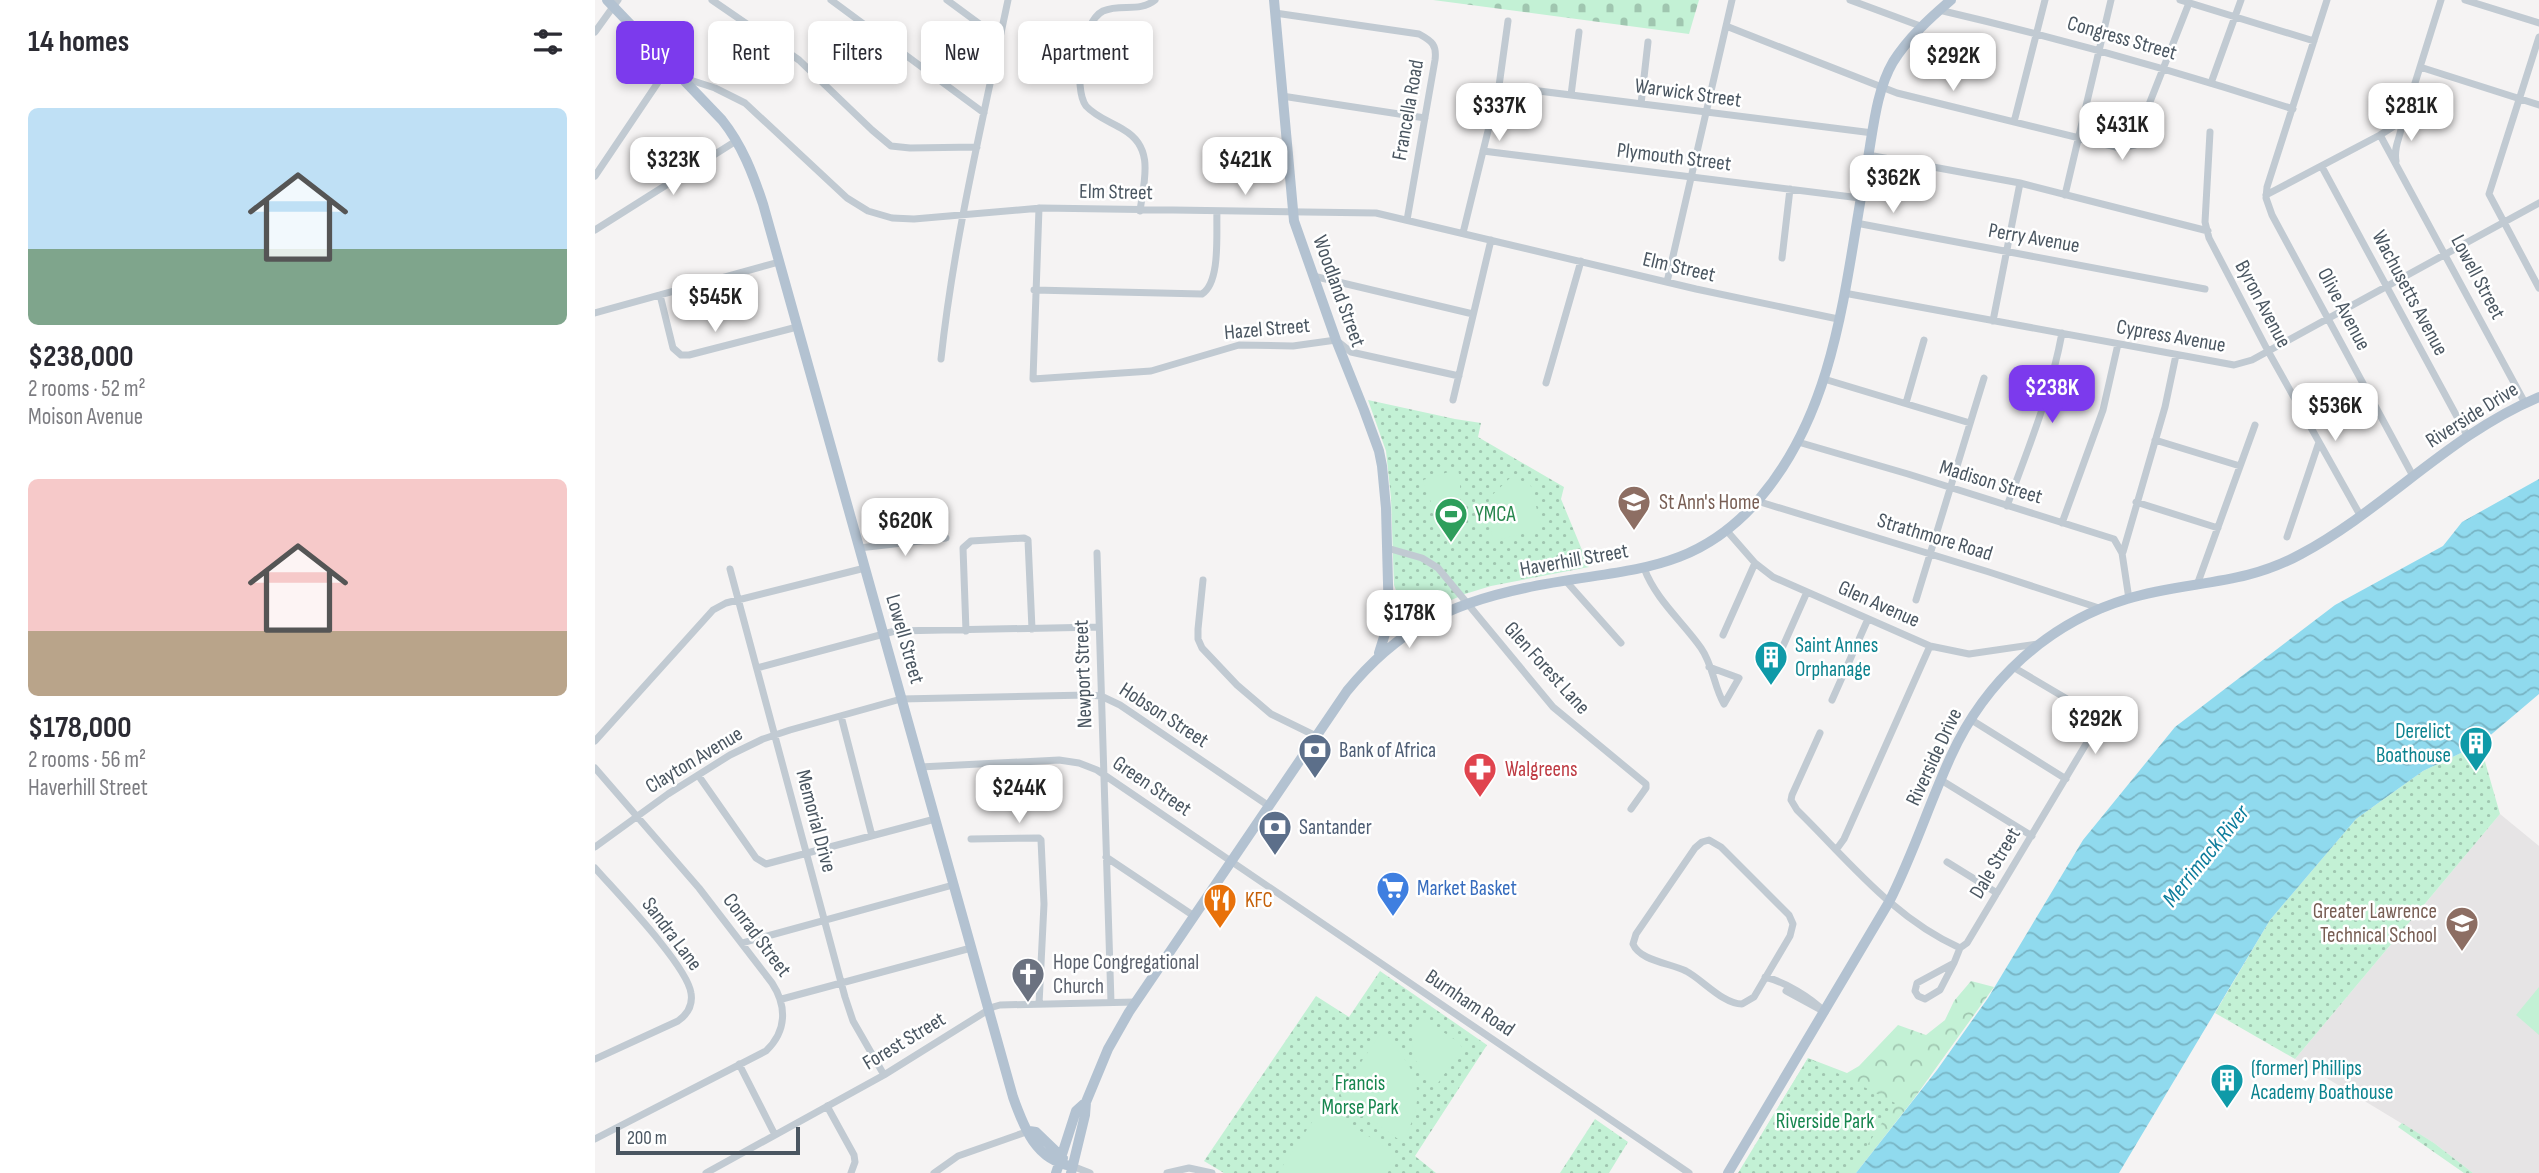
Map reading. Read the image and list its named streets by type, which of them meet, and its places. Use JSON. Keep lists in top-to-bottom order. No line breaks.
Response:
{"streets":{"main road":["Lowell Street","Woodland Street","Riverside Drive","Haverhill Street"],"street":["Congress Street","Warwick Street","Francella Road","Plymouth Street","Elm Street","Perry Avenue","Wachusetts Avenue","Byron Avenue","Olive Avenue","Hazel Street","Cypress Avenue","Madison Street","Strathmore Road","Glen Avenue","Glen Forest Lane","Newport Street","Hobson Street","Clayton Avenue","Green Street","Memorial Drive","Dale Street","Sandra Lane","Conrad Street","Burnham Road","Forest Street"]},"crossings":[["Congress Street","Haverhill Street"],["Warwick Street","Haverhill Street"],["Francella Road","Elm Street"],["Francella Road","Woodland Street"],["Plymouth Street","Haverhill Street"],["Elm Street","Woodland Street"],["Elm Street","Haverhill Street"],["Perry Avenue","Haverhill Street"],["Lowell Street","Cypress Avenue"],["Lowell Street","Riverside Drive"],["Lowell Street","Haverhill Street"],["Lowell Street","Hobson Street"],["Lowell Street","Clayton Avenue"],["Lowell Street","Green Street"],["Lowell Street","Forest Street"],["Woodland Street","Hazel Street"],["Woodland Street","Haverhill Street"],["Wachusetts Avenue","Cypress Avenue"],["Wachusetts Avenue","Riverside Drive"],["Byron Avenue","Cypress Avenue"],["Byron Avenue","Riverside Drive"],["Olive Avenue","Cypress Avenue"],["Olive Avenue","Riverside Drive"],["Cypress Avenue","Haverhill Street"],["Riverside Drive","Strathmore Road"],["Riverside Drive","Glen Avenue"],["Riverside Drive","Dale Street"],["Madison Street","Haverhill Street"],["Strathmore Road","Haverhill Street"],["Haverhill Street","Glen Avenue"],["Haverhill Street","Glen Forest Lane"],["Haverhill Street","Hobson Street"],["Haverhill Street","Green Street"],["Haverhill Street","Burnham Road"],["Haverhill Street","Forest Street"],["Newport Street","Hobson Street"],["Newport Street","Green Street"],["Newport Street","Forest Street"],["Hobson Street","Clayton Avenue"],["Clayton Avenue","Memorial Drive"],["Clayton Avenue","Conrad Street"],["Green Street","Burnham Road"],["Memorial Drive","Forest Street"]],"water":["Merrimack River"],"parks":["Francis Morse Park","Riverside Park"],"places":{"school or university":["St Ann's Home","Greater Lawrence Technical School"],"sports":["YMCA"],"building":["Saint Annes Orphanage","Derelict Boathouse","(former) Phillips Academy Boathouse"],"bank":["Bank of Africa","Santander"],"pharmacy":["Walgreens"],"supermarket":["Market Basket"],"restaurant":["KFC"],"church":["Hope Congregational Church"]},"scale_bar":"200 m","page":{"heading":"14 homes","chip":["Buy","Rent","Filters","New","Apartment"],"price":["$292K","$337K","$281K","$431K","$323K","$421K","$362K","$545K","$238K","$536K","$620K","$178K","$292K","$244K"],"list":[{"name":"$238,000","note":"2 rooms · 52 m² · Moison Avenue"},{"name":"$178,000","note":"2 rooms · 56 m² · Haverhill Street"}],"scale":"200 m"}}
